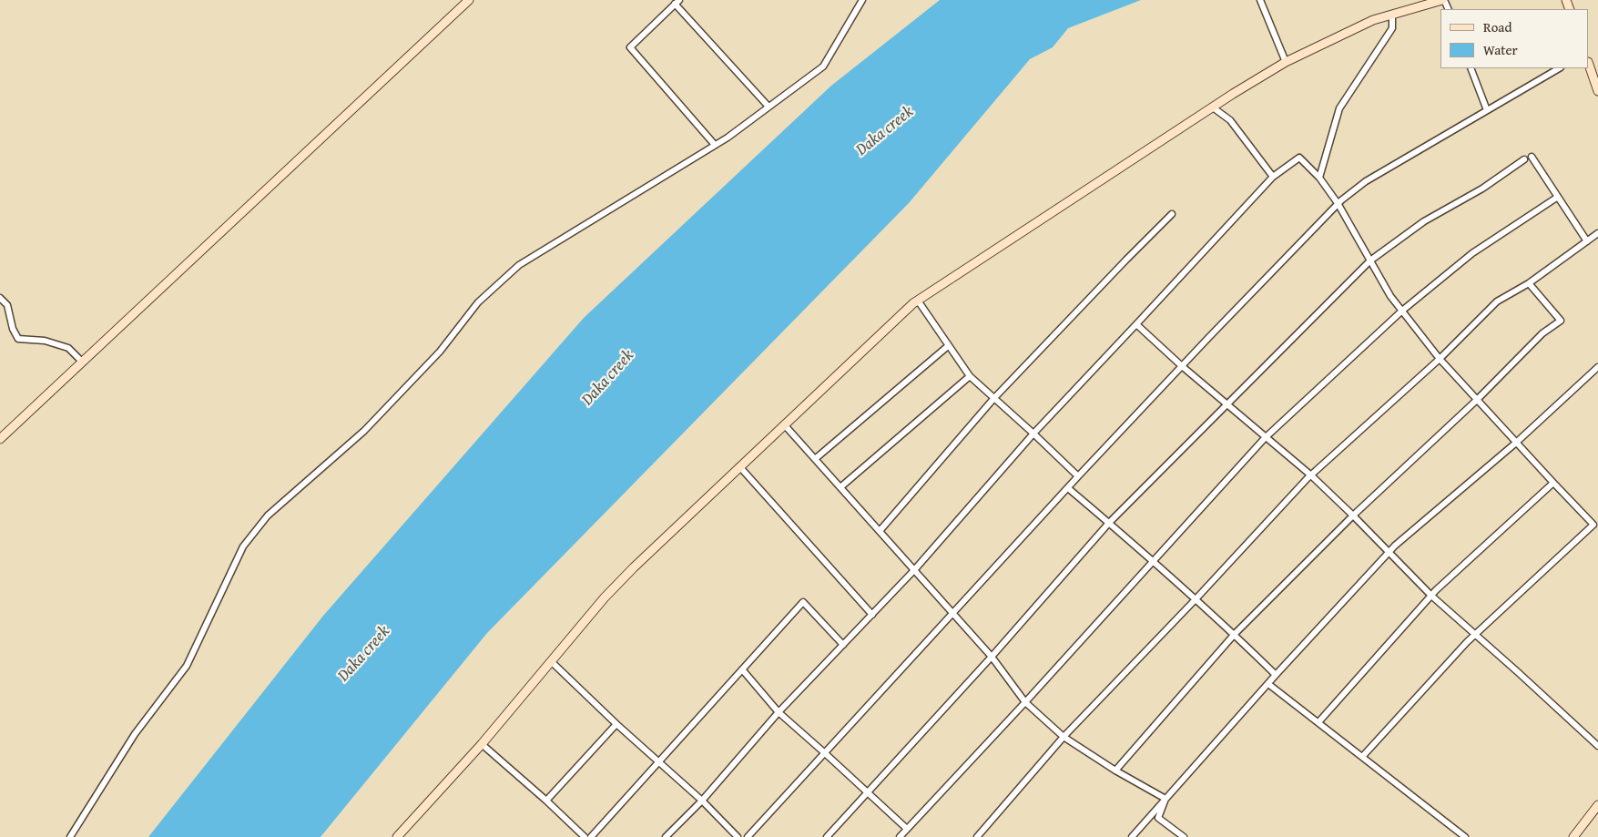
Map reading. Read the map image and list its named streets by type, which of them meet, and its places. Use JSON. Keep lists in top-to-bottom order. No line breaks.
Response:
{"water":["Daka creek"],"legend":["Road","Water"]}
